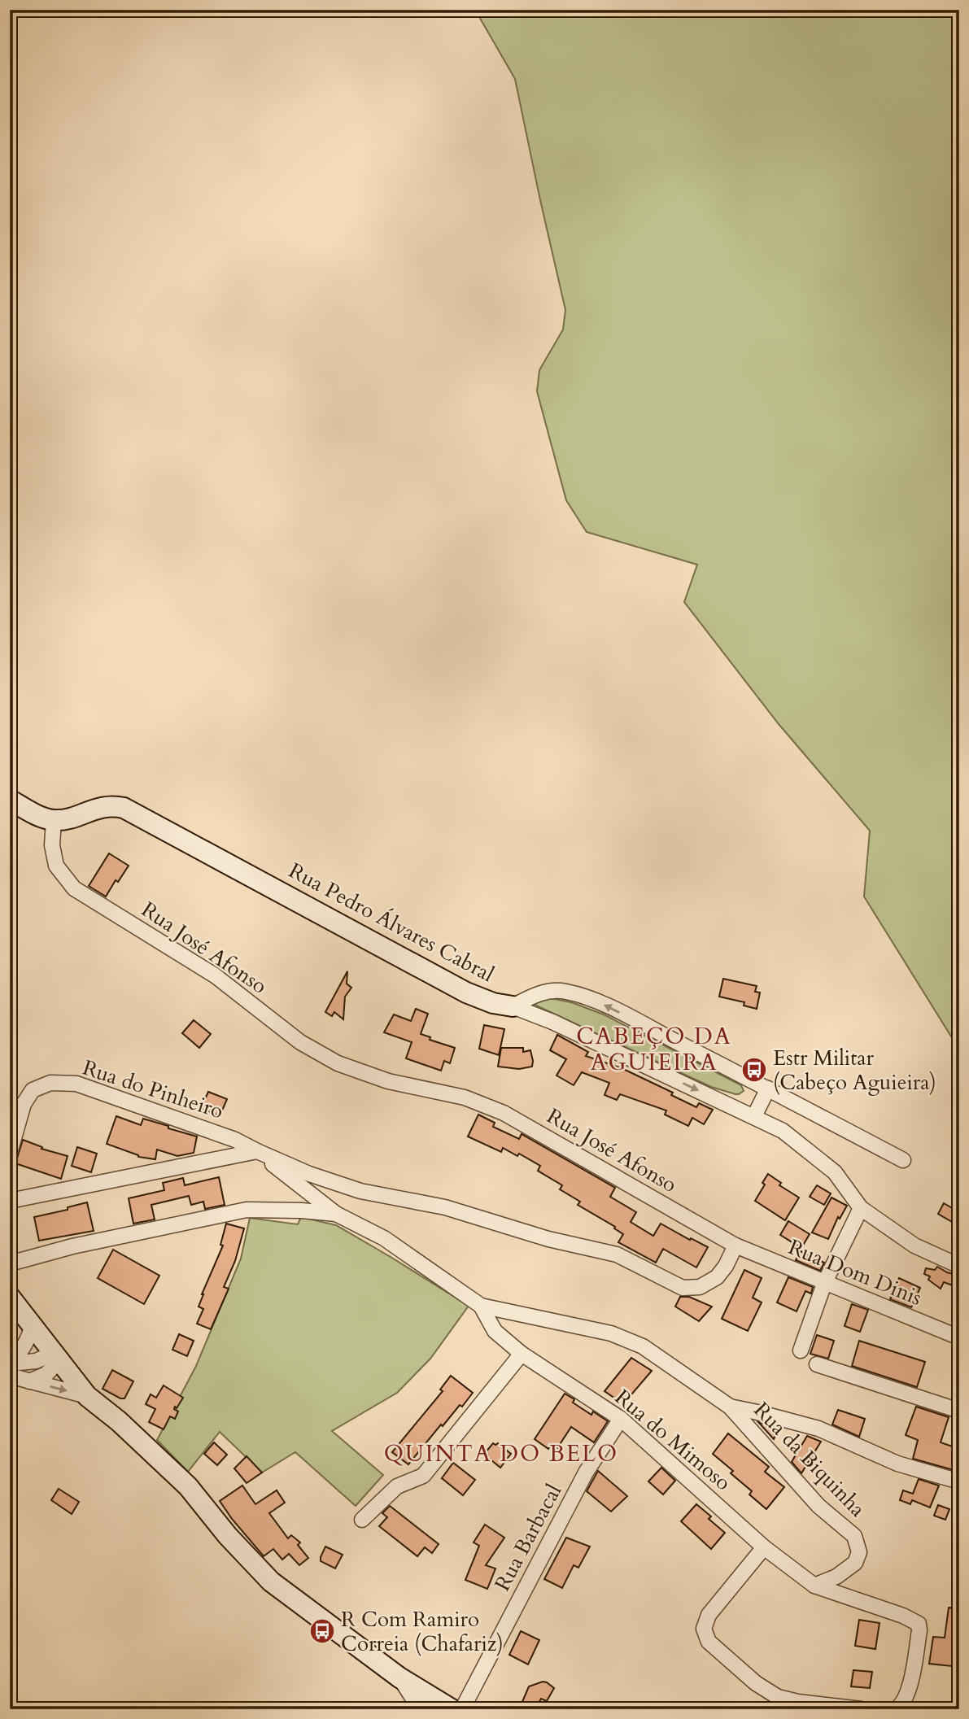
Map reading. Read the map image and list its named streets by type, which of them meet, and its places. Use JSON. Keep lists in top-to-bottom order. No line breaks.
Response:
{"streets":{"street":["Rua Pedro Álvares Cabral","Rua José Afonso","Rua do Pinheiro","Rua Dom Dinis","Rua do Mimoso","Rua da Biquinha","Rua Barbacal"]},"crossings":[["Rua Pedro Álvares Cabral","Rua José Afonso"],["Rua José Afonso","Rua Dom Dinis"],["Rua do Mimoso","Rua da Biquinha"],["Rua do Mimoso","Rua Barbacal"]],"districts":["CABEÇO DA AGUIEIRA","QUINTA DO BELO"],"places":{"bus stop":["Estr Militar (Cabeço Aguieira)","R Com Ramiro Correia (Chafariz)"]}}
